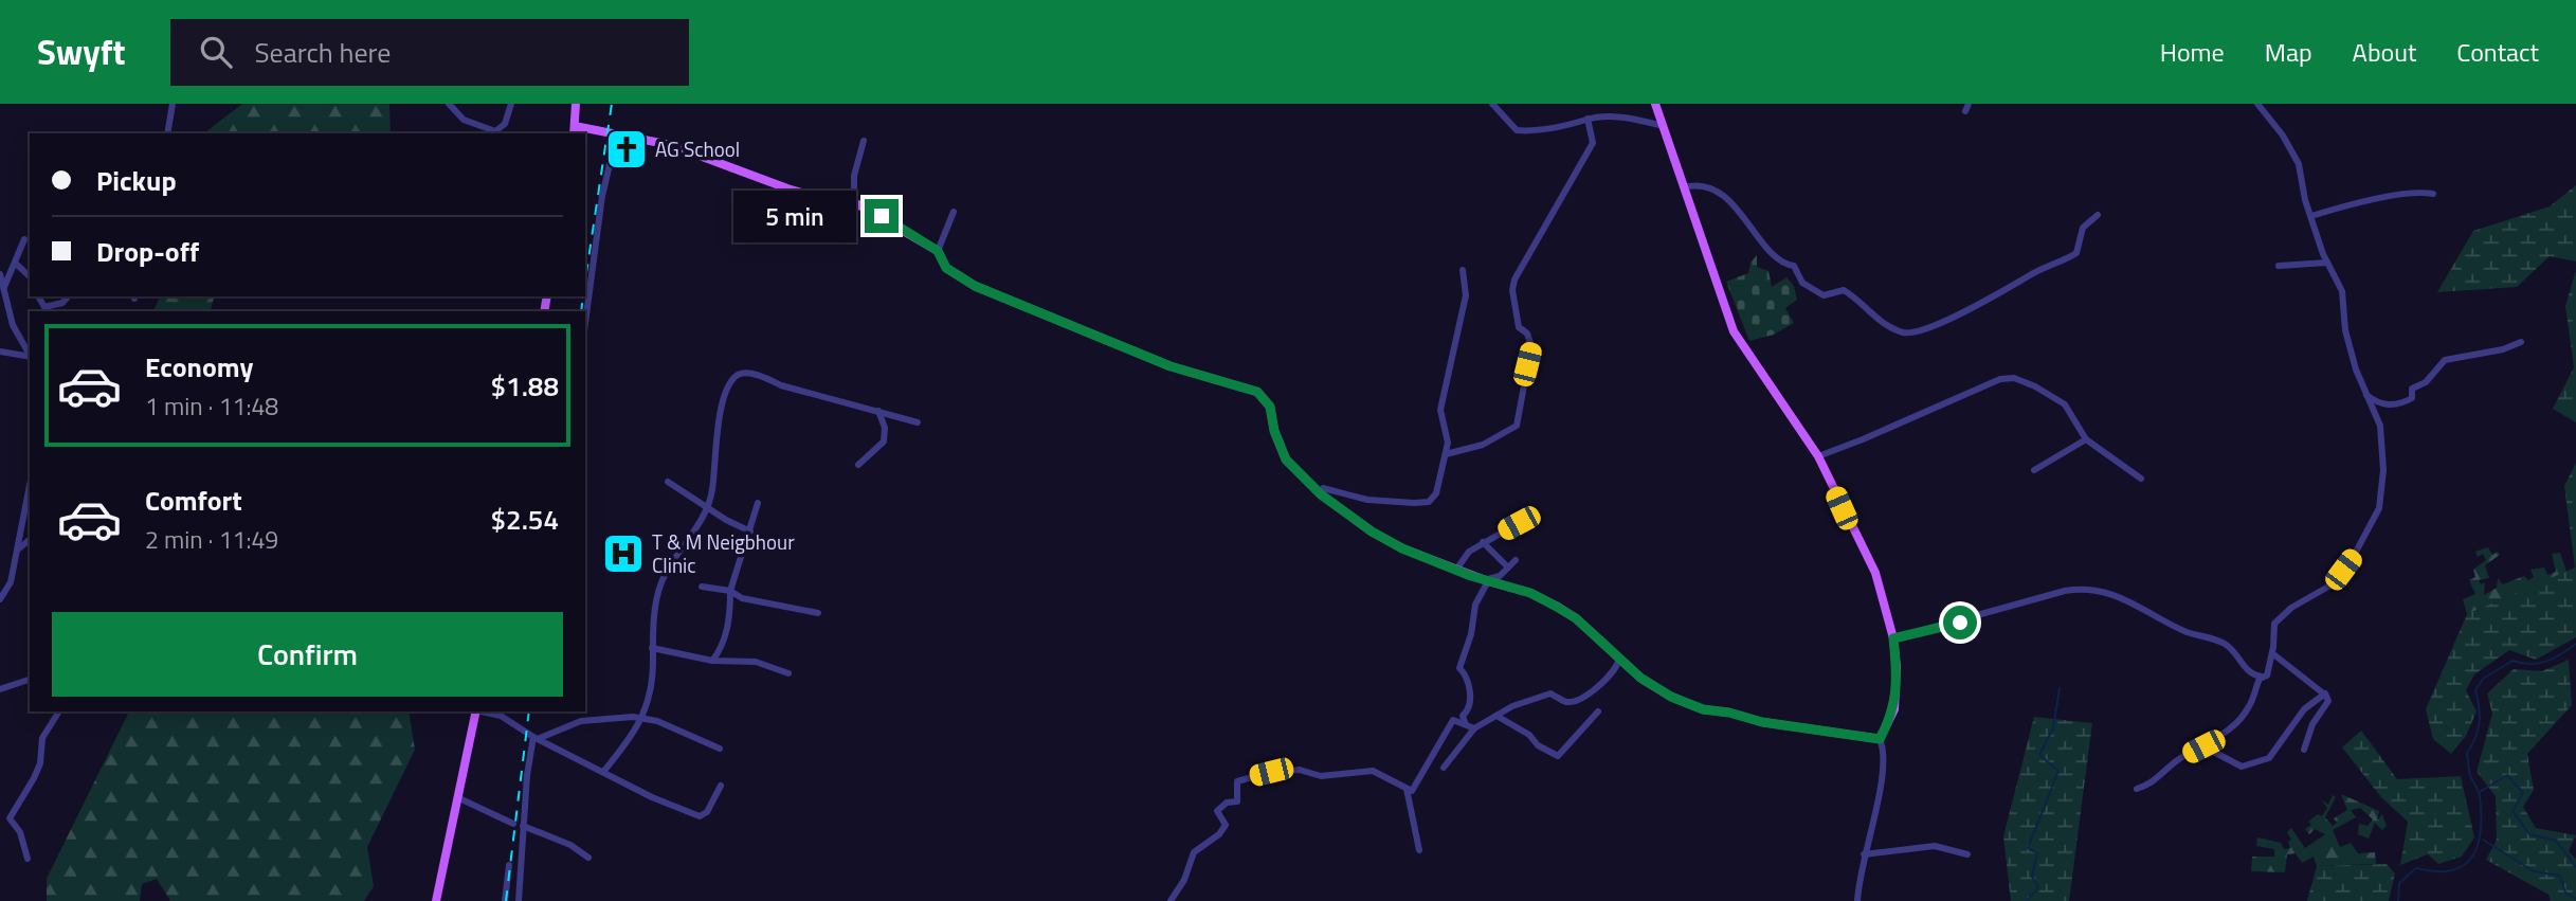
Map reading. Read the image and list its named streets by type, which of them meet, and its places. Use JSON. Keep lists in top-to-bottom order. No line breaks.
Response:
{"places":{"church":["AG School"],"hospital":["T & M Neigbhour Clinic"]},"page":{"header":"Swyft","search":"Search here","nav":["Home","Map","About","Contact"],"banner":["Pickup","Drop-off"],"bubble":"5 min","list":[{"name":"Economy","note":"1 min · 11:48","value":"$1.88"},{"name":"Comfort","note":"2 min · 11:49","value":"$2.54"}],"buttons":"Confirm"}}
